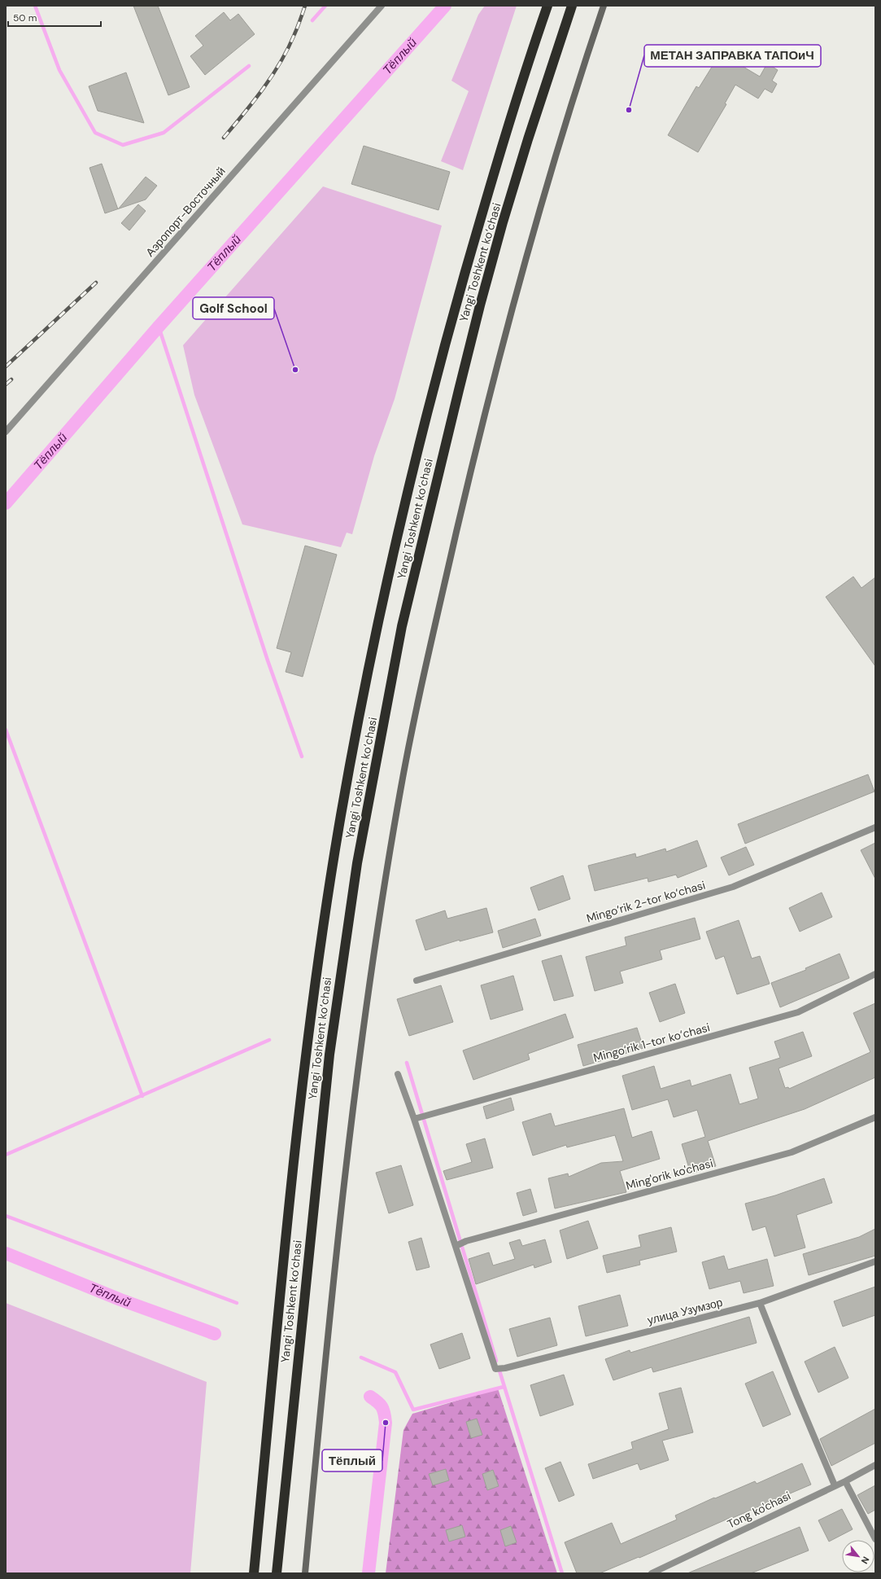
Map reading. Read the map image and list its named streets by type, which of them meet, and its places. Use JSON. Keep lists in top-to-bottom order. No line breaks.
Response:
{"streets":{"highway":["Yangi Toshkent ko‘chasi"],"street":["Аэропорт-Восточный","Mingo‘rik 2-tor ko‘chasi","Mingo‘rik 1-tor ko‘chasi","Ming'orik ko'chasi","улица Узумзор","Tong ko'chasi"]},"crossings":[["Ming'orik ko'chasi","улица Узумзор"]],"water":["Тёплый"],"places":["МЕТАН ЗАПРАВКА ТАПОиЧ","Golf School","Тёплый"],"scale_bar":"50 m","north":"bottom right"}
